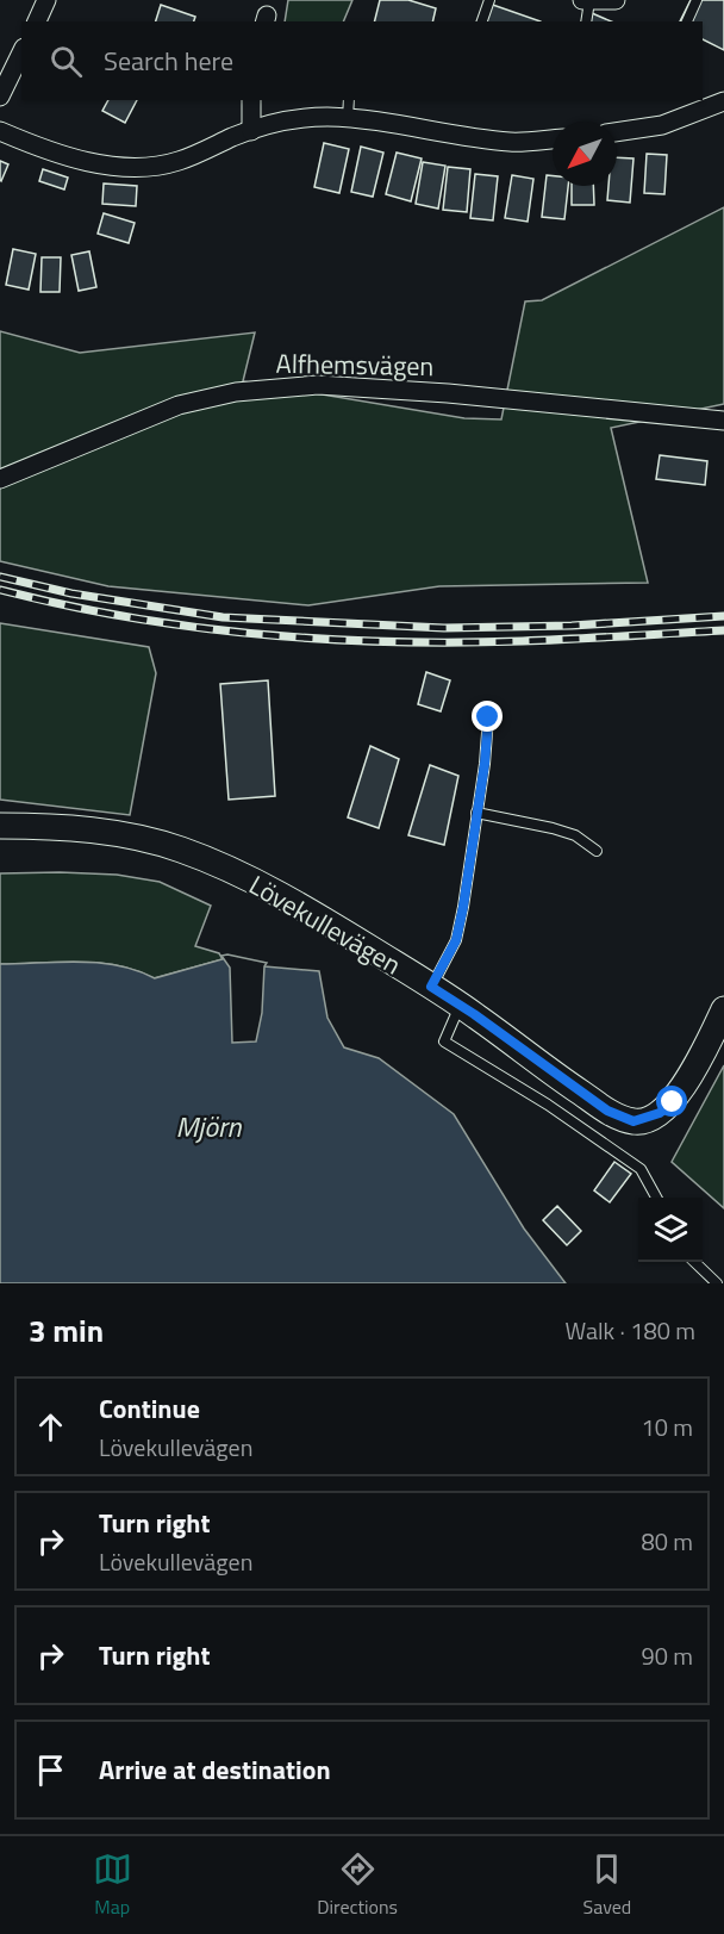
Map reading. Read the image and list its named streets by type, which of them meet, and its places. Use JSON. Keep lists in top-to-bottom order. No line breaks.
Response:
{"streets":{"street":["Alfhemsvägen","Lövekullevägen"]},"water":["Mjörn"],"north":"bottom left","page":{"search":"Search here","heading":["3 min","Walk · 180 m"],"list":[["Continue","Lövekullevägen","10 m"],["Turn right","Lövekullevägen","80 m"],["Turn right","90 m"],"Arrive at destination"],"nav":["Map","Directions","Saved"]}}
